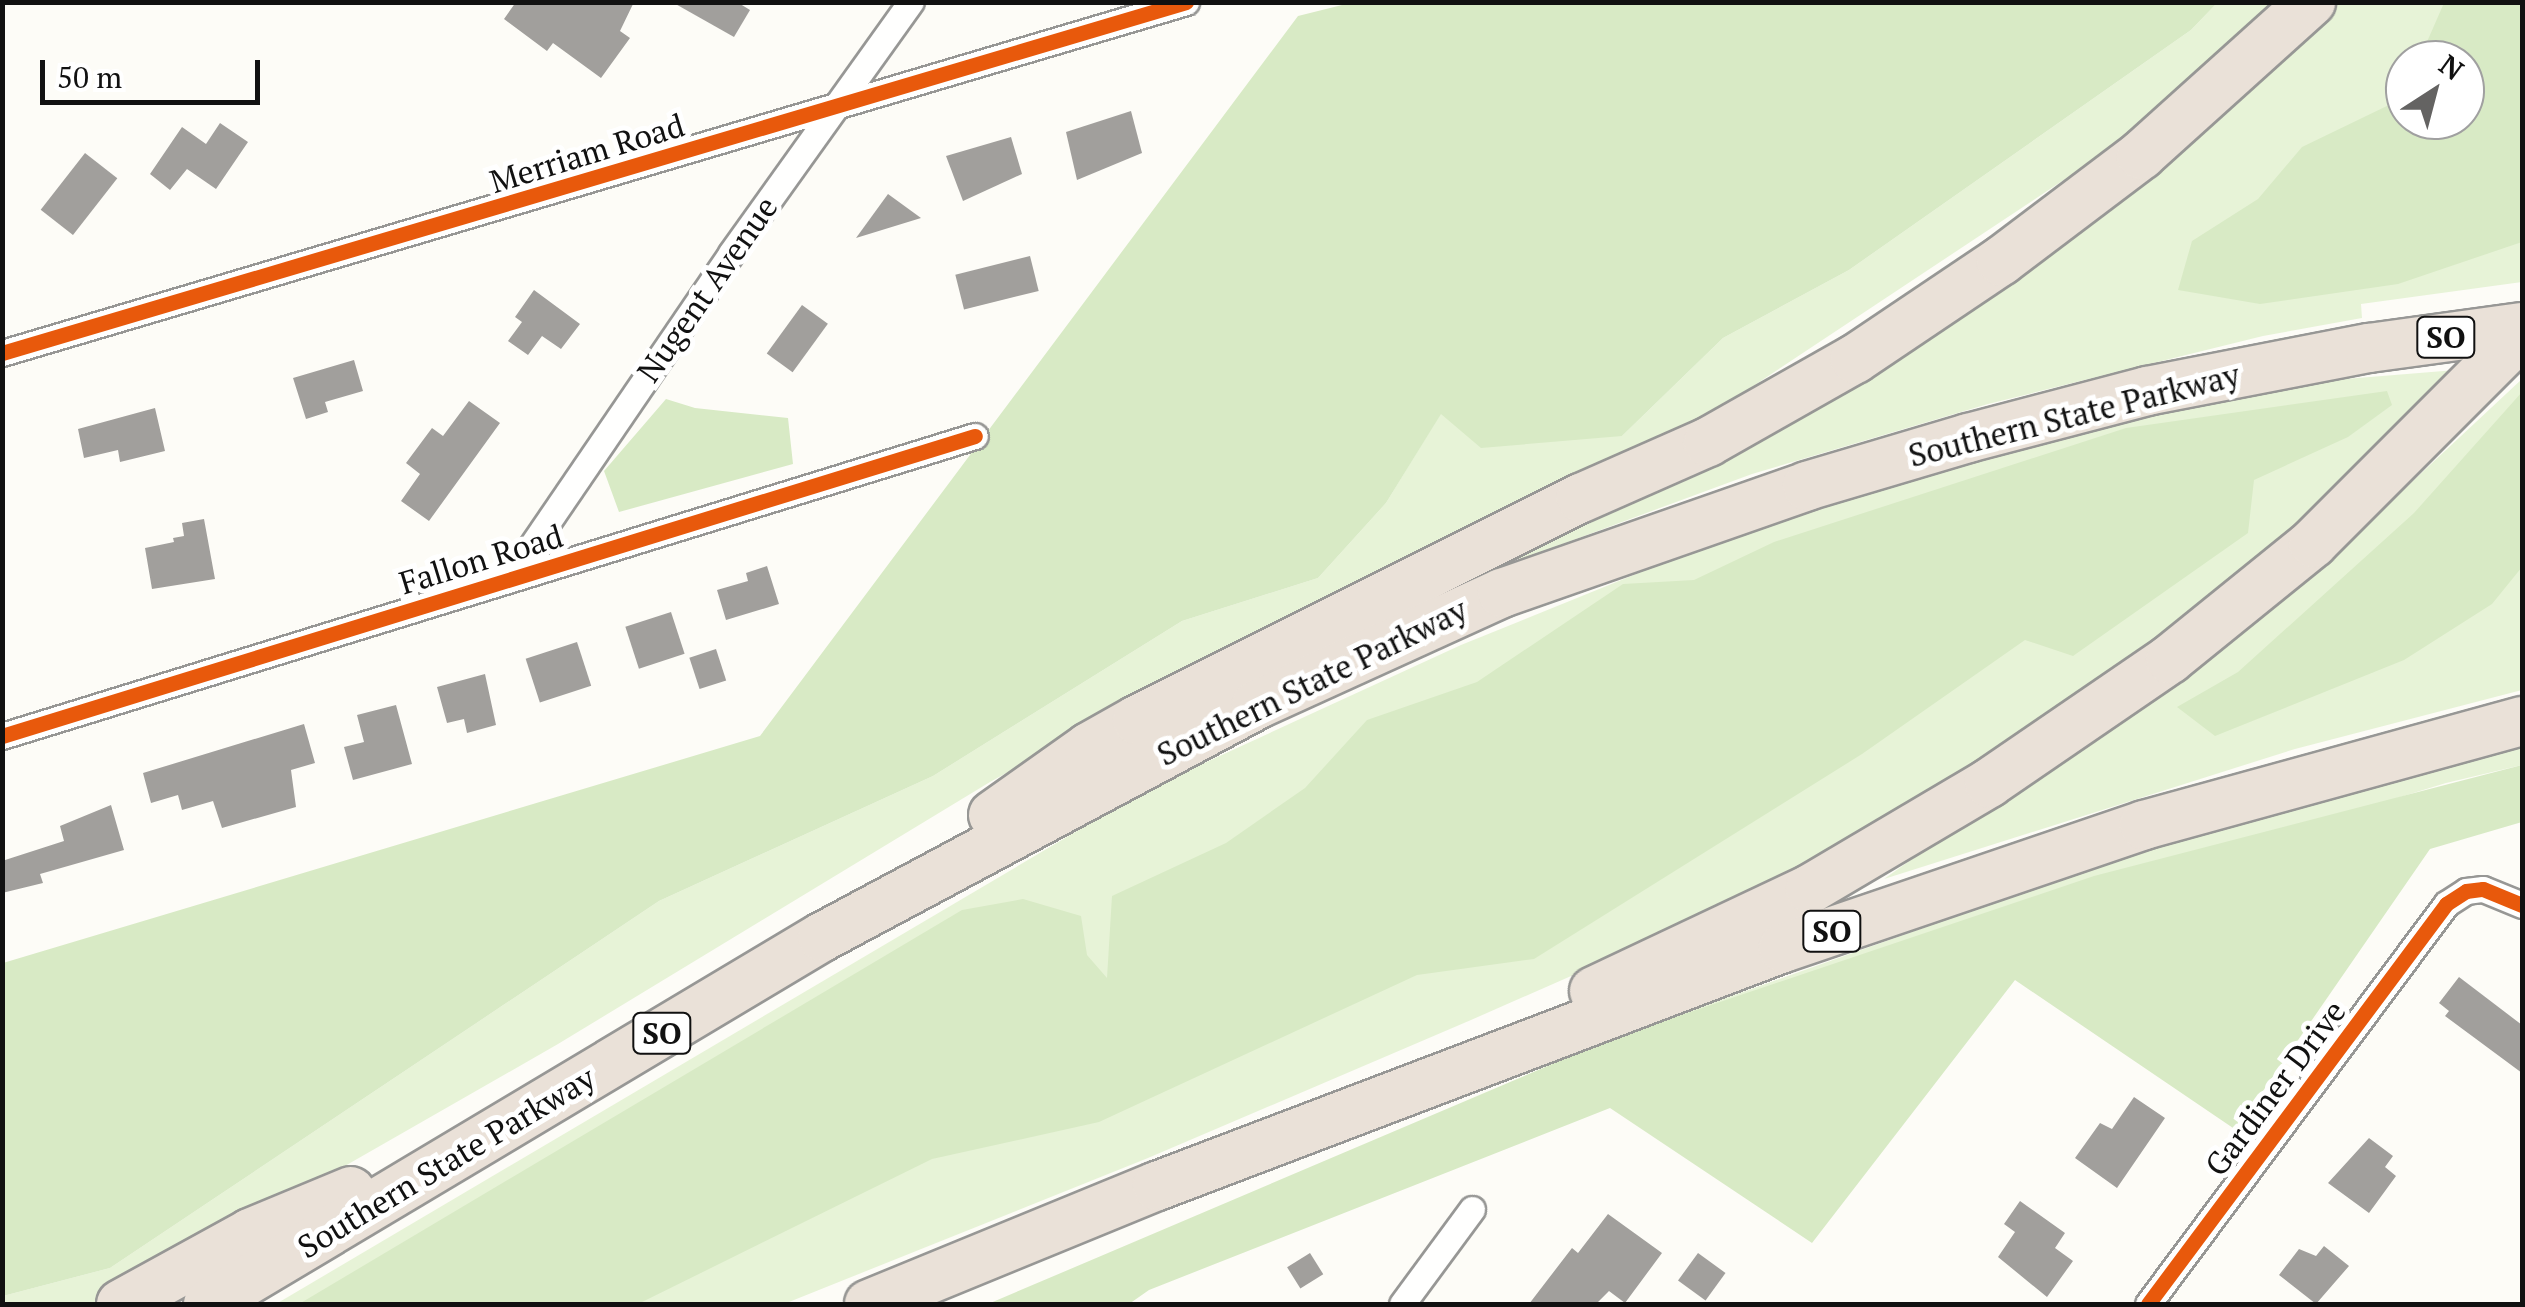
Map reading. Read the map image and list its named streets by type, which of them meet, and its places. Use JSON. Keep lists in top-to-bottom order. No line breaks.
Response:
{"streets":{"highway":["SO","Southern State Parkway"],"street":["Merriam Road","Nugent Avenue","Fallon Road","Gardiner Drive"]},"crossings":[["Merriam Road","Nugent Avenue"],["Nugent Avenue","Fallon Road"]],"scale_bar":"50 m","north":"top right"}
